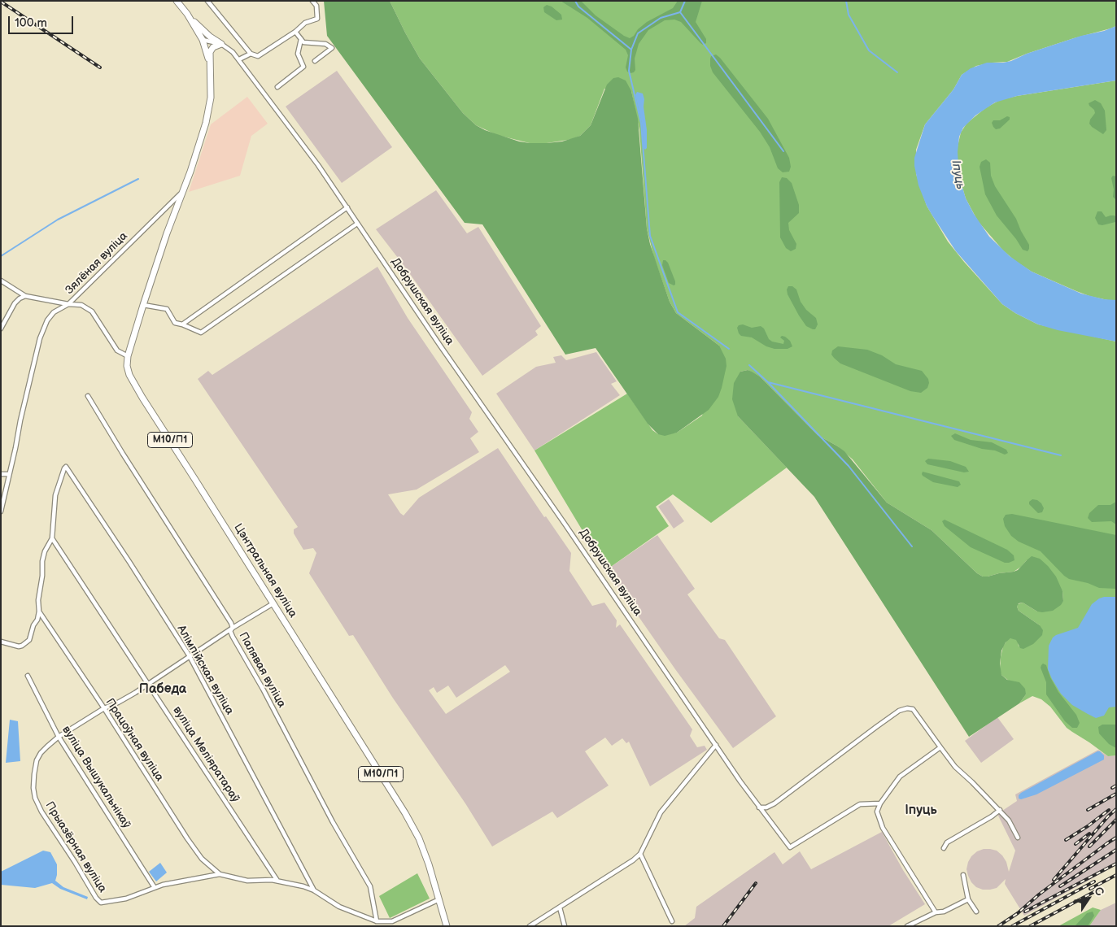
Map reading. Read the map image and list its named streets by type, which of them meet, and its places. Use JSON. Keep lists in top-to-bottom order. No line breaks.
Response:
{"streets":{"main road":["М10/П1","Цэнтральная вуліца"],"street":["Зялёная вуліца","Добрушская вуліца","Алімпійская вуліца","Палявая вуліца","Працоўная вуліца","вуліца Меліяратараў","вуліца Вышукальнікаў","Прыазёрная вуліца"]},"crossings":[["Зялёная вуліца","М10/П1"],["Зялёная вуліца","Цэнтральная вуліца"],["Добрушская вуліца","М10/П1"],["М10/П1","Цэнтральная вуліца"],["Цэнтральная вуліца","Прыазёрная вуліца"],["Алімпійская вуліца","вуліца Меліяратараў"],["Алімпійская вуліца","Прыазёрная вуліца"],["Палявая вуліца","Прыазёрная вуліца"],["Працоўная вуліца","Прыазёрная вуліца"],["вуліца Меліяратараў","Прыазёрная вуліца"],["вуліца Вышукальнікаў","Прыазёрная вуліца"]],"districts":["Пабеда","Іпуць"],"water":["Іпуць"],"scale_bar":"100 m","north":"top right"}
